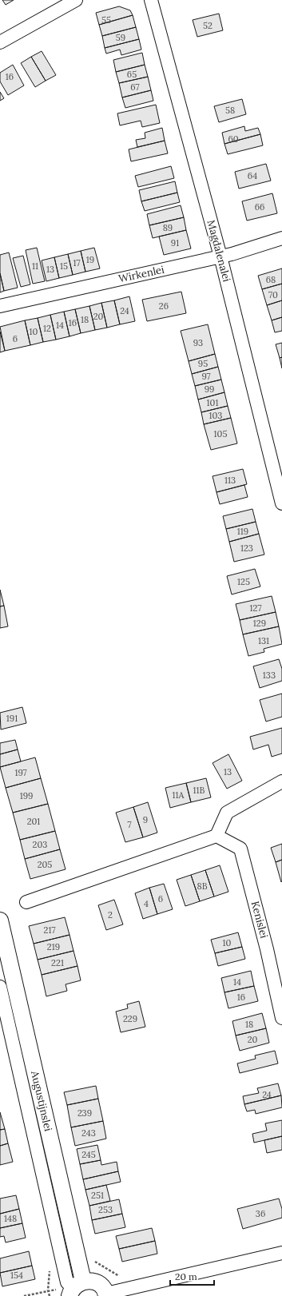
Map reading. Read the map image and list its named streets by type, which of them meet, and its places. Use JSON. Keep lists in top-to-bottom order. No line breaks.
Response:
{"streets":{"street":["Magdalenalei","Wirkenlei","Kenislei","Augustijnslei"]},"crossings":[["Magdalenalei","Wirkenlei"]],"house_numbers":["55","52","59","65","16","67","58","60","64","66","89","91","19","17","11","15","13","68","70","26","24","20","18","16","14","12","10","6","93","95","97","99","101","103","105","113","119","123","125","127","129","131","133","191","13","197","11B","11A","199","9","201","7","203","205","8B","6","4","2","217","10","219","221","14","16","229","18","20","24","239","243","245","251","253","36","148","154"],"scale_bar":"20 m"}
